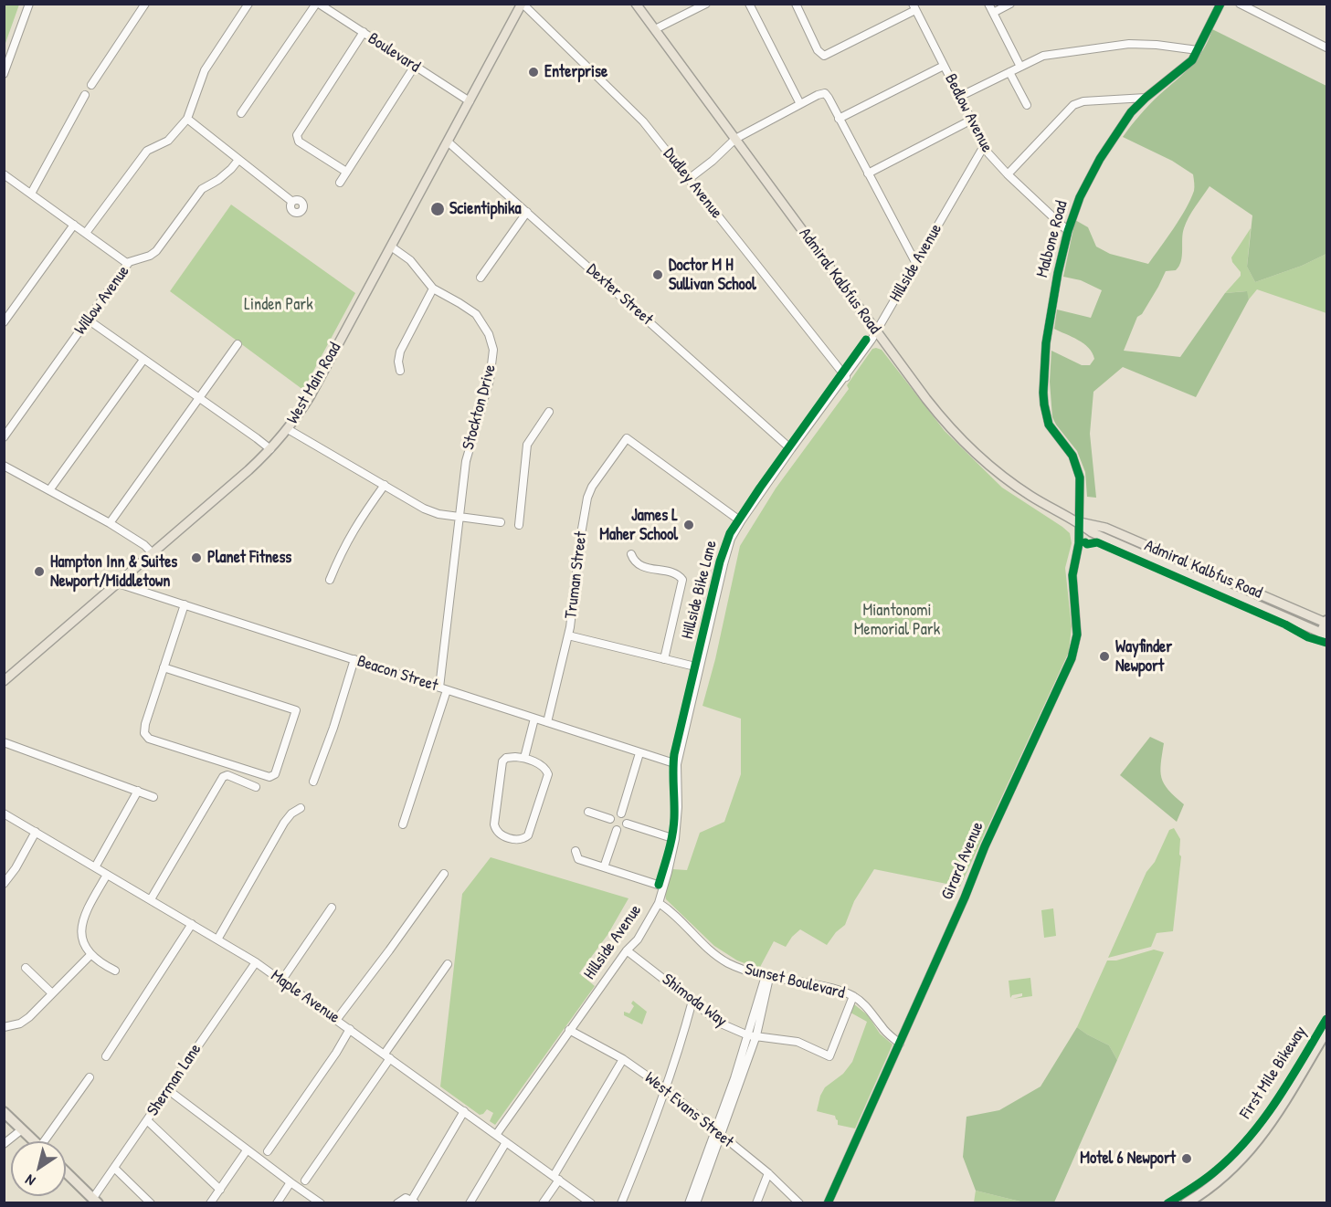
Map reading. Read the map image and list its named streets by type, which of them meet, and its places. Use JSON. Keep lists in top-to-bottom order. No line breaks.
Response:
{"streets":{"main road":["Admiral Kalbfus Road","West Main Road"],"street":["Boulevard","Bedlow Avenue","Dudley Avenue","Malbone Road","Hillside Avenue","Dexter Street","Willow Avenue","Stockton Drive","Truman Street","Beacon Street","Girard Avenue","Sunset Boulevard","Maple Avenue","Shimoda Way","Sherman Lane","West Evans Street"],"cycle path":["Hillside Bike Lane","First Mile Bikeway"]},"crossings":[["Boulevard","West Main Road"],["Bedlow Avenue","Malbone Road"],["Bedlow Avenue","Hillside Avenue"],["Dudley Avenue","Hillside Avenue"],["Dudley Avenue","West Main Road"],["Malbone Road","Admiral Kalbfus Road"],["Malbone Road","Girard Avenue"],["Hillside Avenue","Admiral Kalbfus Road"],["Hillside Avenue","Dexter Street"],["Hillside Avenue","Truman Street"],["Hillside Avenue","Beacon Street"],["Hillside Avenue","Sunset Boulevard"],["Hillside Avenue","Maple Avenue"],["Hillside Avenue","Shimoda Way"],["Hillside Avenue","West Evans Street"],["Admiral Kalbfus Road","Girard Avenue"],["Dexter Street","West Main Road"],["West Main Road","Stockton Drive"],["West Main Road","Beacon Street"],["Stockton Drive","Beacon Street"],["Truman Street","Beacon Street"],["Girard Avenue","Sunset Boulevard"],["Sunset Boulevard","Shimoda Way"],["Maple Avenue","Sherman Lane"]],"parks":["Linden Park","Miantonomi Memorial Park"],"places":["Enterprise","Scientiphika","Doctor M H Sullivan School","James L Maher School","Planet Fitness","Hampton Inn & Suites Newport/Middletown","Wayfinder Newport","Motel 6 Newport"],"north":"bottom left"}
